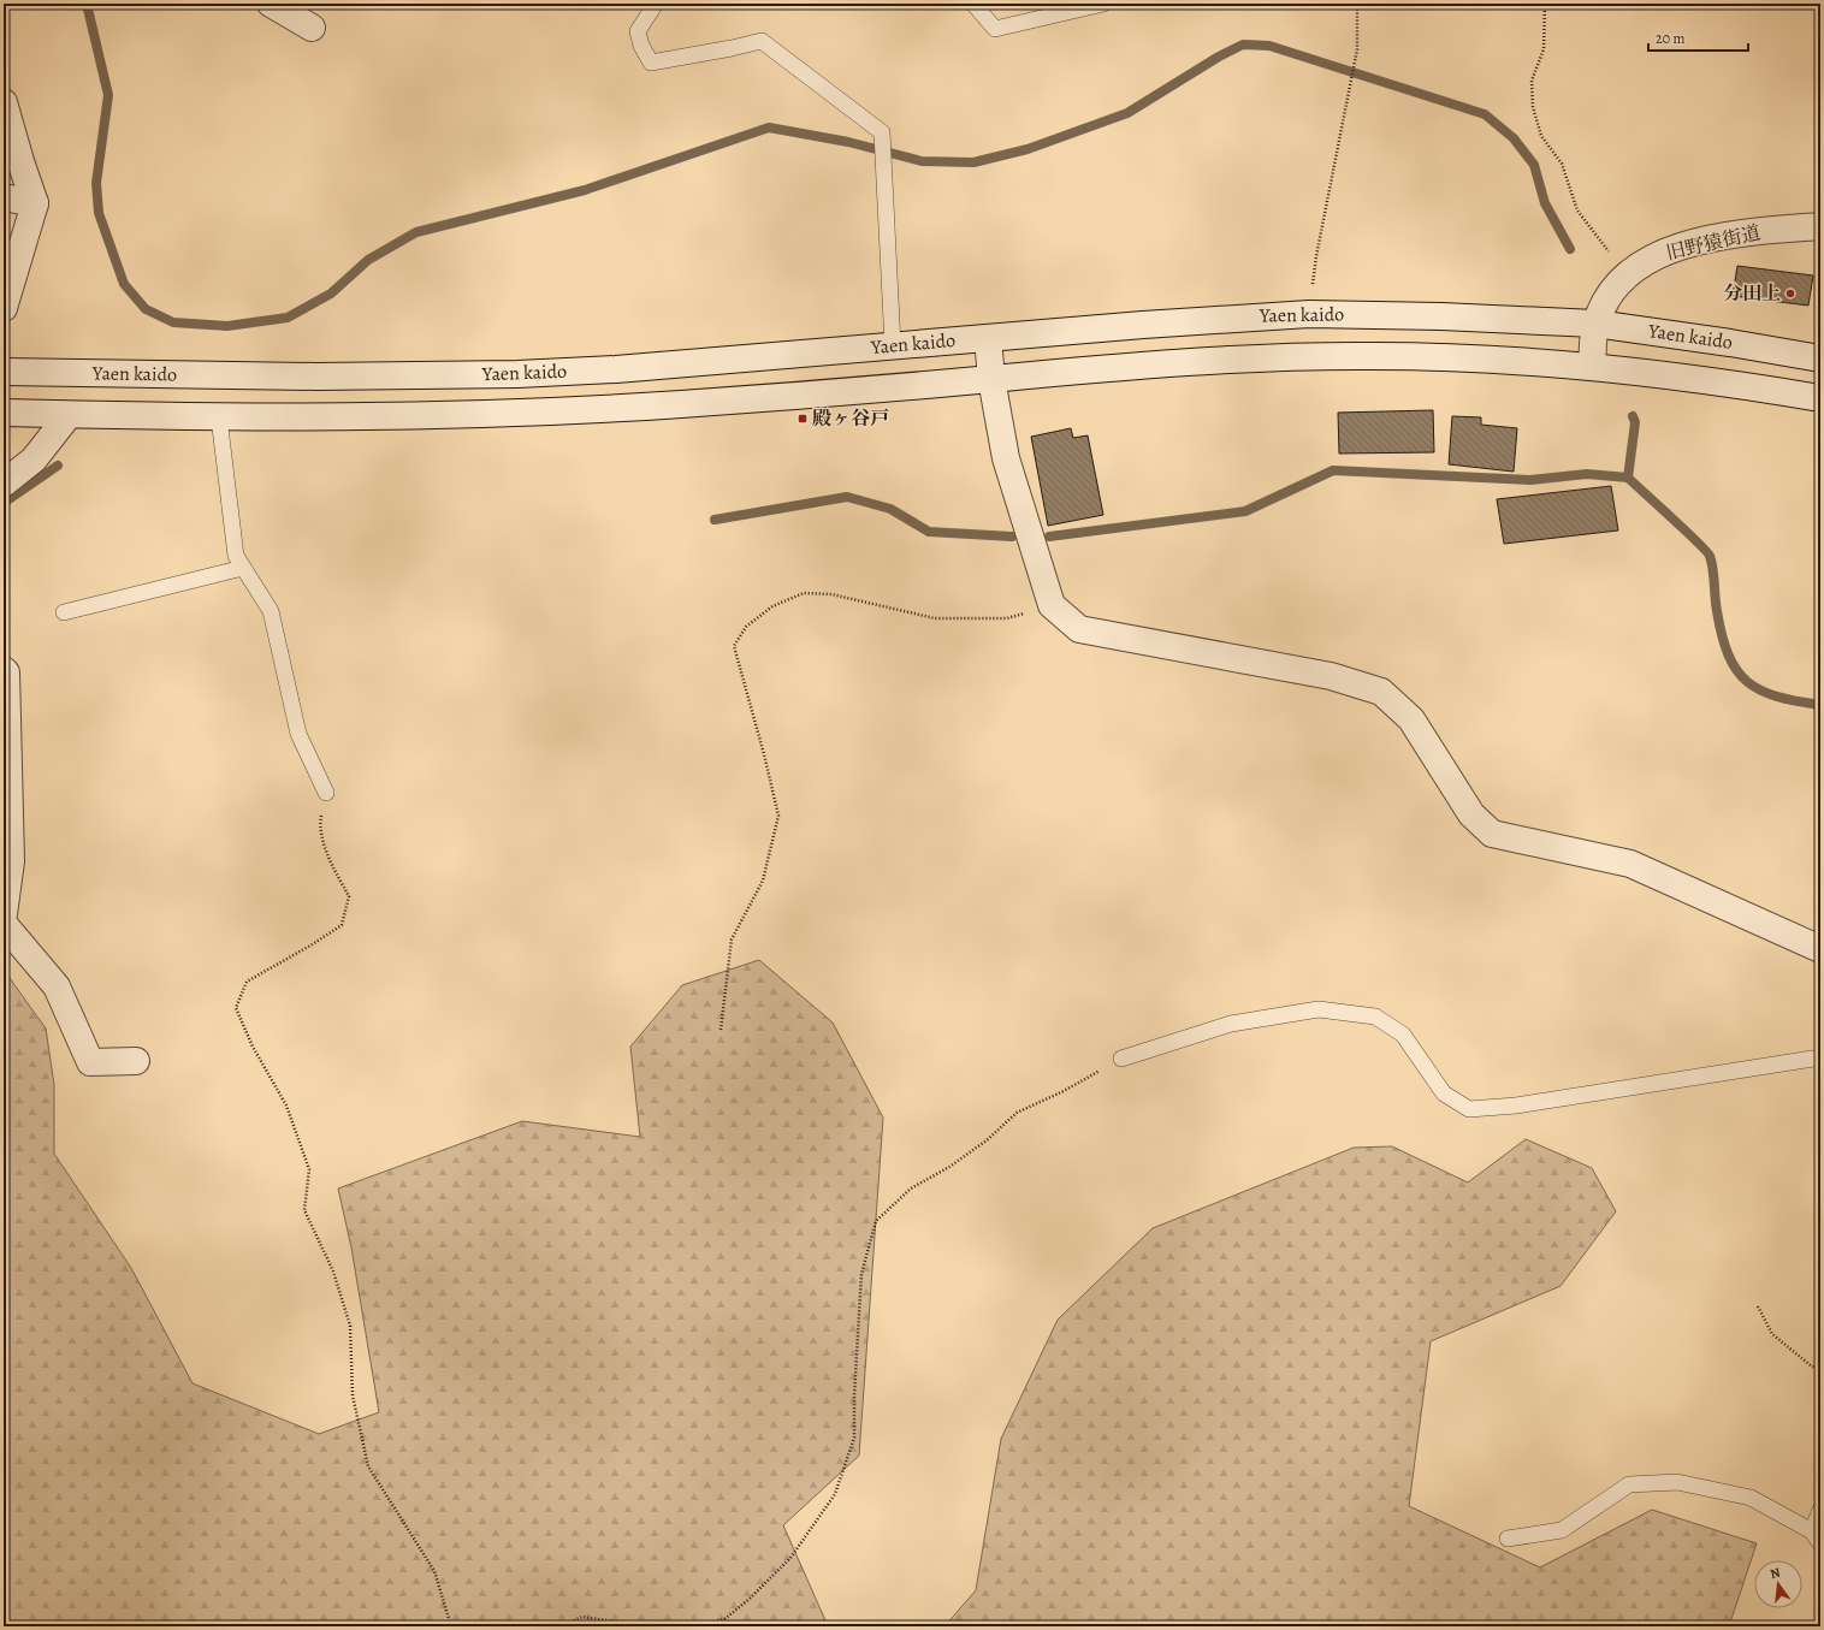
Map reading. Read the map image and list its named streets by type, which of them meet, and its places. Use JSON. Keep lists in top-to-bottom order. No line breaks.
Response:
{"streets":{"main road":["旧野猿街道","Yaen kaido"]},"crossings":[["旧野猿街道","Yaen kaido"]],"places":{"other":["分田上"],"transit":["殿ヶ谷戸"]},"scale_bar":"20 m","north":"top"}
